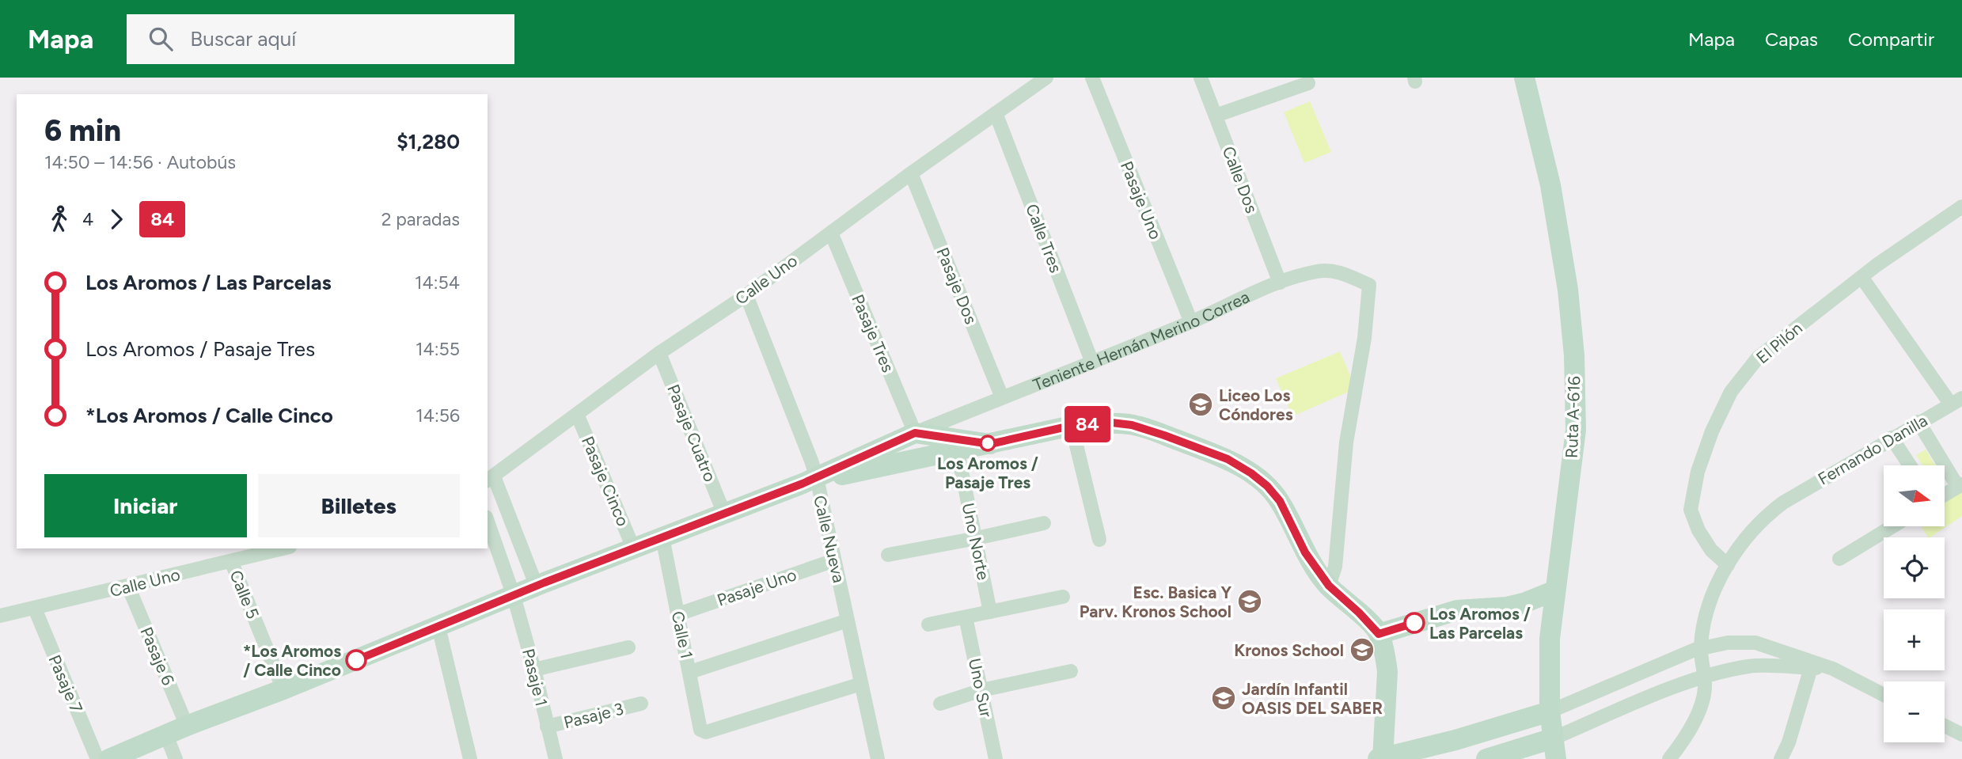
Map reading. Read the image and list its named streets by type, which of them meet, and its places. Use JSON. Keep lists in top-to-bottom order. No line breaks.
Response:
{"streets":{"street":["Calle Dos","Pasaje Uno","Calle Tres","Calle Uno","Pasaje Dos","Pasaje Tres","Teniente Hernán Merino Correa","El Pilón","Ruta A-616","Pasaje Cuatro","Fernando Danilla","Pasaje Cinco","Calle Nueva","Uno Norte","Calle 5","Calle 1","Pasaje 6","Pasaje 1","Pasaje 7","Uno Sur","Pasaje 3"]},"crossings":[["Calle Dos","Teniente Hernán Merino Correa"],["Pasaje Uno","Teniente Hernán Merino Correa"],["Pasaje Uno","Calle Nueva"],["Pasaje Uno","Calle 1"],["Calle Tres","Calle Uno"],["Calle Tres","Teniente Hernán Merino Correa"],["Calle Uno","Pasaje Dos"],["Calle Uno","Pasaje Tres"],["Calle Uno","Pasaje Cuatro"],["Calle Uno","Pasaje Cinco"],["Calle Uno","Calle Nueva"],["Calle Uno","Calle 5"],["Calle Uno","Pasaje 6"],["Calle Uno","Pasaje 7"],["Pasaje Dos","Teniente Hernán Merino Correa"],["Pasaje Tres","Teniente Hernán Merino Correa"],["Teniente Hernán Merino Correa","Pasaje Cuatro"],["Teniente Hernán Merino Correa","Pasaje Cinco"],["Teniente Hernán Merino Correa","Calle Nueva"],["Teniente Hernán Merino Correa","Uno Norte"],["Teniente Hernán Merino Correa","Calle 5"],["Teniente Hernán Merino Correa","Calle 1"],["Teniente Hernán Merino Correa","Pasaje 6"],["Teniente Hernán Merino Correa","Pasaje 1"],["El Pilón","Fernando Danilla"],["Calle Nueva","Calle 1"],["Pasaje 1","Pasaje 3"]],"places":{"school or university":["Liceo Los Cóndores","Esc. Basica Y Parv. Kronos School","Kronos School","Jardín Infantil OASIS DEL SABER"],"other":["Los Aromos / Pasaje Tres","Los Aromos / Las Parcelas","*Los Aromos / Calle Cinco"]},"lines":["bus line 84"],"north":"right","page":{"header":"Mapa","search":"Buscar aquí","nav":["Mapa","Capas","Compartir"],"on_map":"84","heading":["6 min","14:50 – 14:56 · Autobús","$1,280"],"legs":["4","84","2 paradas"],"list":[{"name":"Los Aromos / Las Parcelas","value":"14:54"},{"name":"Los Aromos / Pasaje Tres","value":"14:55"},{"name":"*Los Aromos / Calle Cinco","value":"14:56"}],"buttons":["Iniciar","Billetes"],"map_buttons":["+","−"]}}
